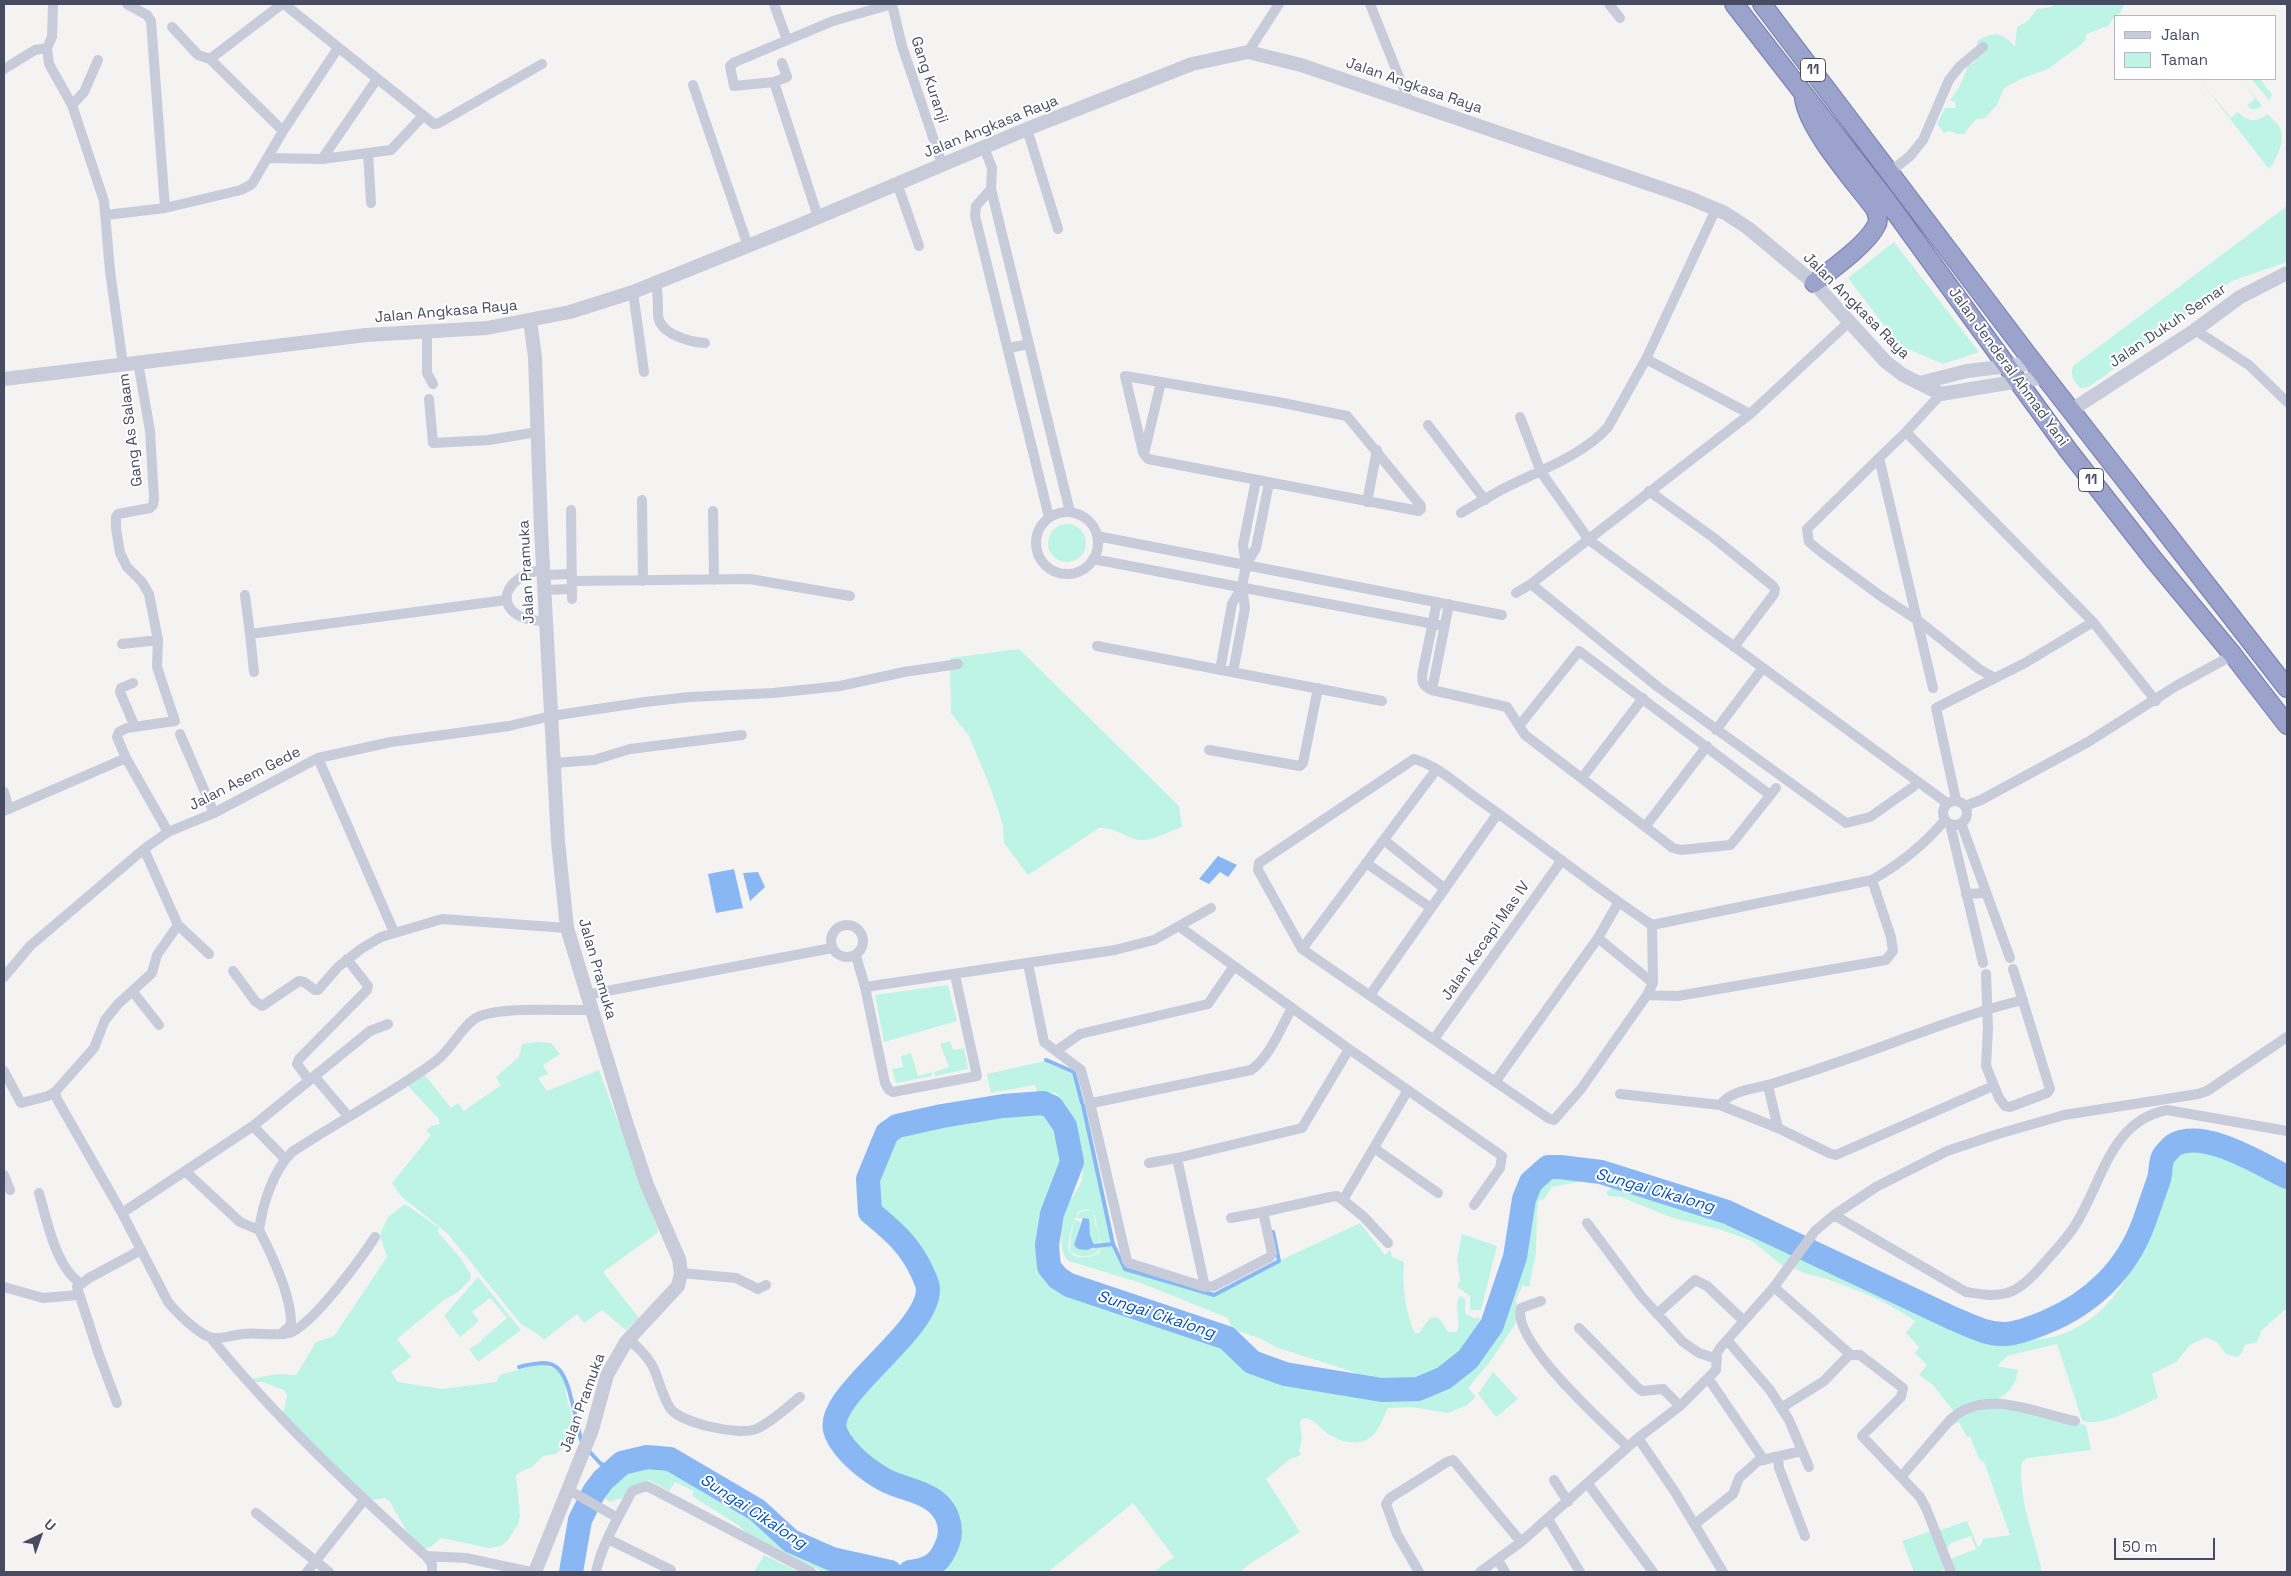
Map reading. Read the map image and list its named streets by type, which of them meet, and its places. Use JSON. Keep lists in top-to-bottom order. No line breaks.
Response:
{"streets":{"highway":["11","Jalan Jenderal Ahmad Yani"],"street":["Gang Kuranji","Jalan Angkasa Raya","Jalan Dukuh Semar","Gang As Salaam","Jalan Pramuka","Jalan Asem Gede","Jalan Kecapi Mas IV"]},"crossings":[["Gang Kuranji","Jalan Angkasa Raya"],["Jalan Angkasa Raya","Gang As Salaam"],["Jalan Angkasa Raya","Jalan Pramuka"],["Jalan Dukuh Semar","Jalan Jenderal Ahmad Yani"],["Jalan Pramuka","Jalan Asem Gede"]],"water":["Sungai Cikalong"],"legend":["Jalan","Taman"],"scale_bar":"50 m","north":"top right"}
